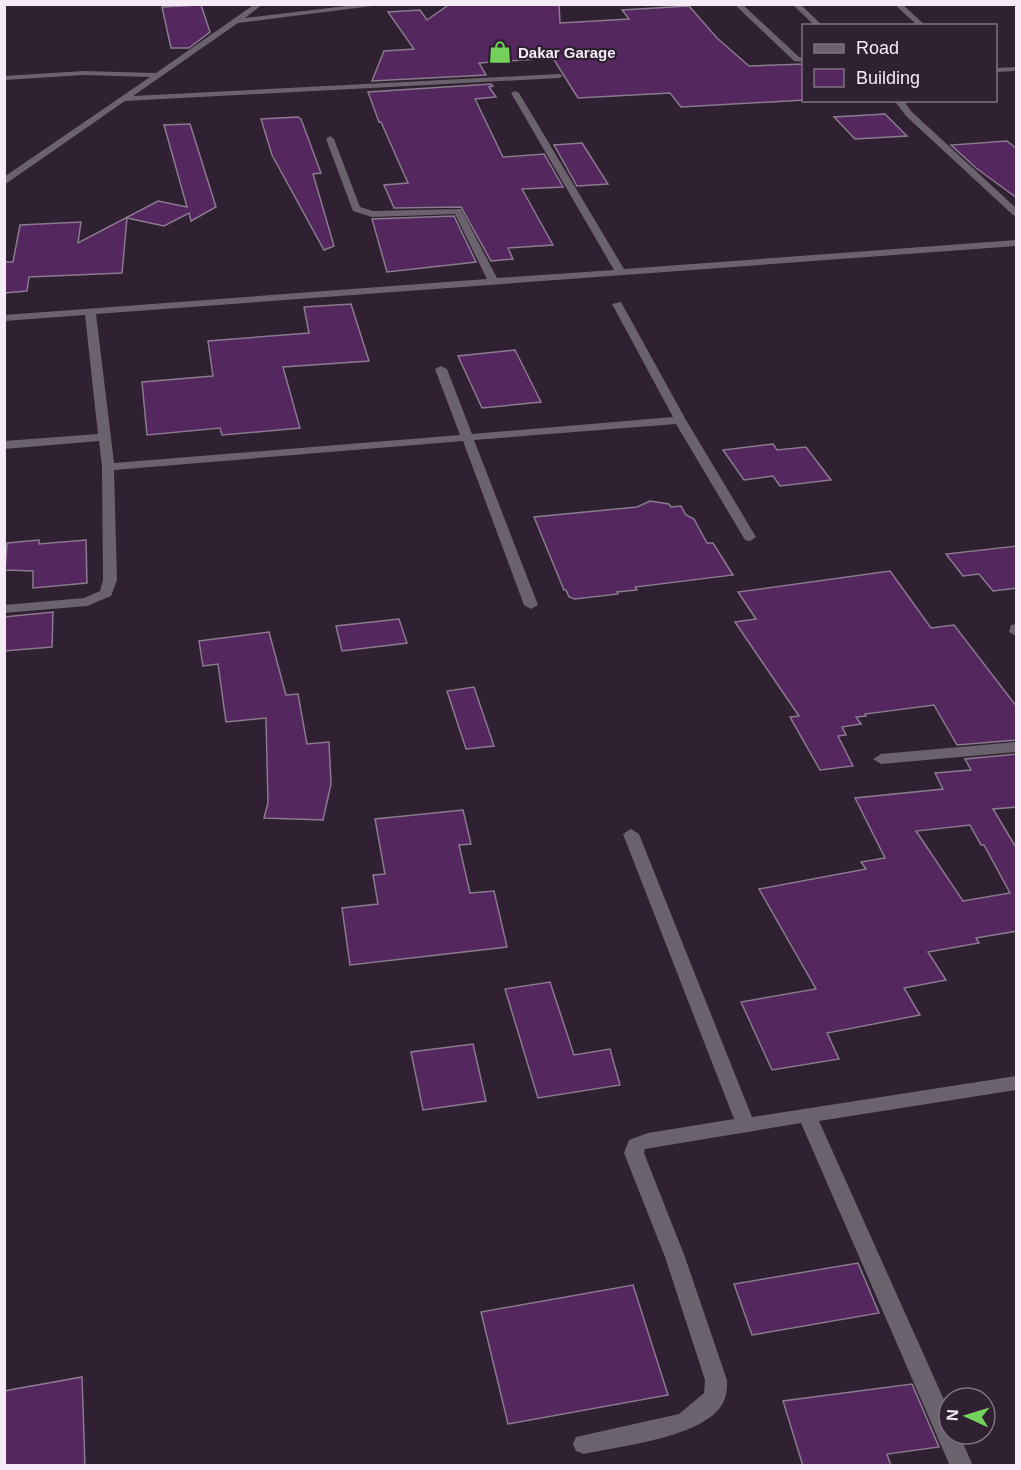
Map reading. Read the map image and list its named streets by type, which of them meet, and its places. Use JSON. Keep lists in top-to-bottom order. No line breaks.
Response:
{"places":{"shop":["Dakar Garage"]},"legend":["Road","Building"],"north":"left"}
